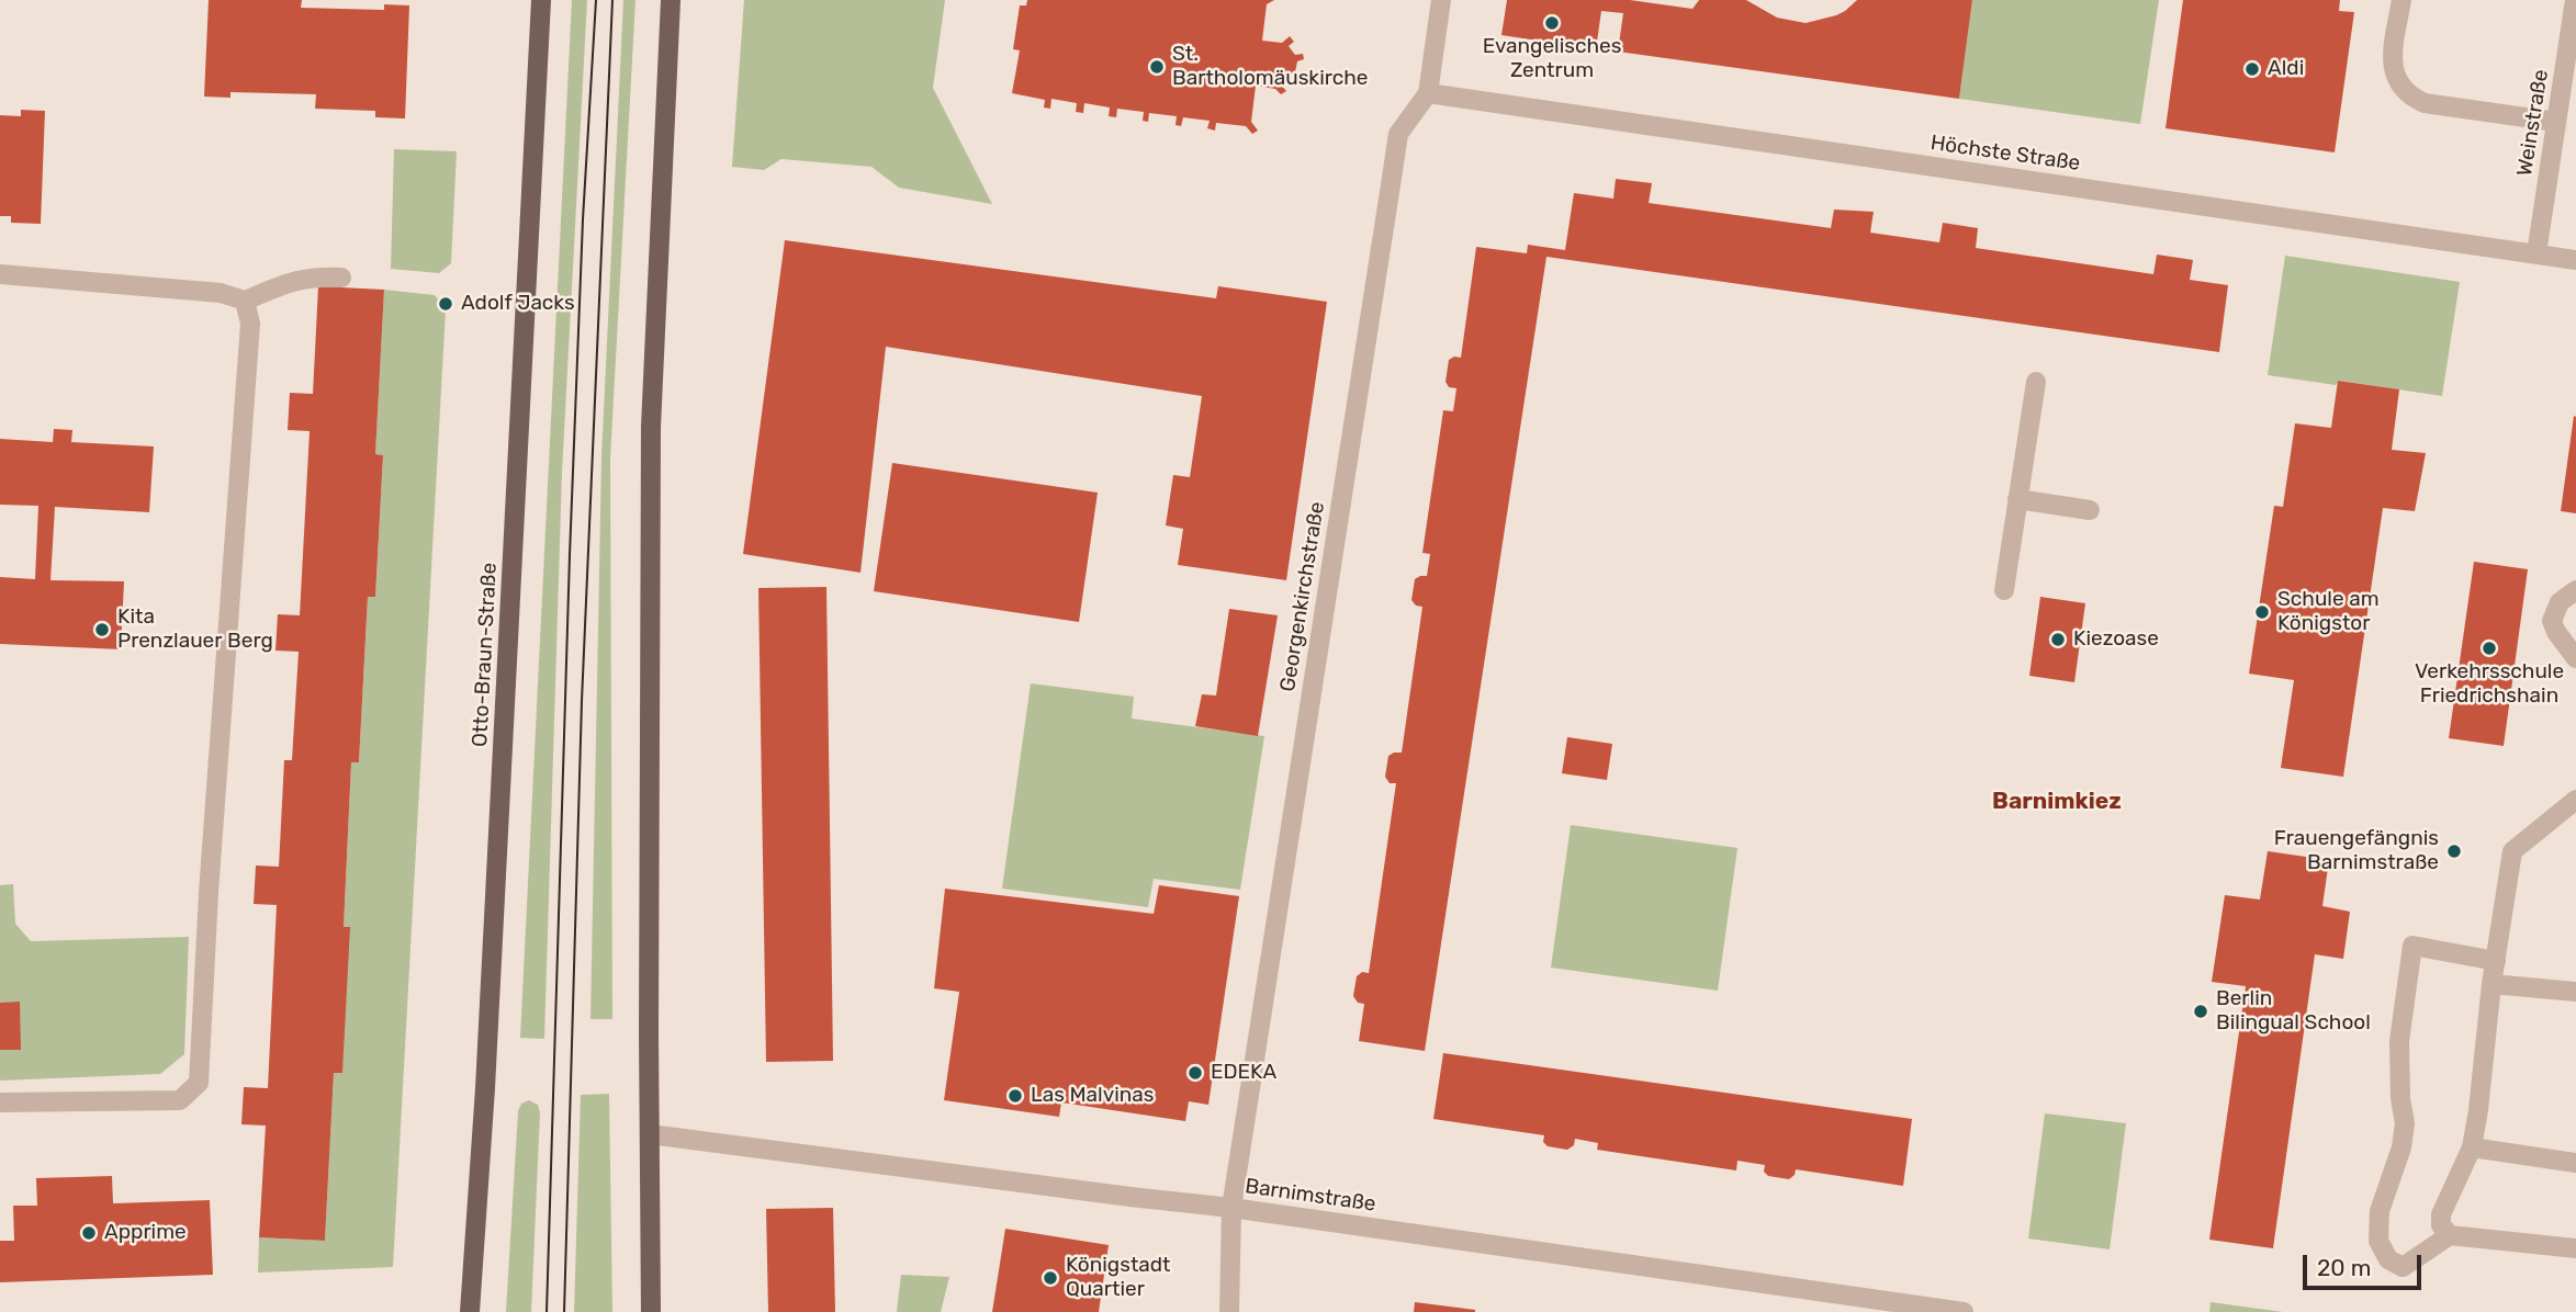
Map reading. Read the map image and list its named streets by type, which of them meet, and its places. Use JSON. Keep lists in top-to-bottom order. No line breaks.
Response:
{"streets":{"main road":["Otto-Braun-Straße"],"street":["Weinstraße","Höchste Straße","Georgenkirchstraße","Barnimstraße"]},"crossings":[["Weinstraße","Höchste Straße"],["Höchste Straße","Georgenkirchstraße"],["Georgenkirchstraße","Barnimstraße"]],"districts":["Barnimkiez"],"places":["Evangelisches Zentrum","St. Bartholomäuskirche","Aldi","Adolf Jacks","Schule am Königstor","Kita Prenzlauer Berg","Kiezoase","Verkehrsschule Friedrichshain","Frauengefängnis Barnimstraße","Berlin Bilingual School","EDEKA","Las Malvinas","Apprime","Königstadt Quartier"],"scale_bar":"20 m"}
